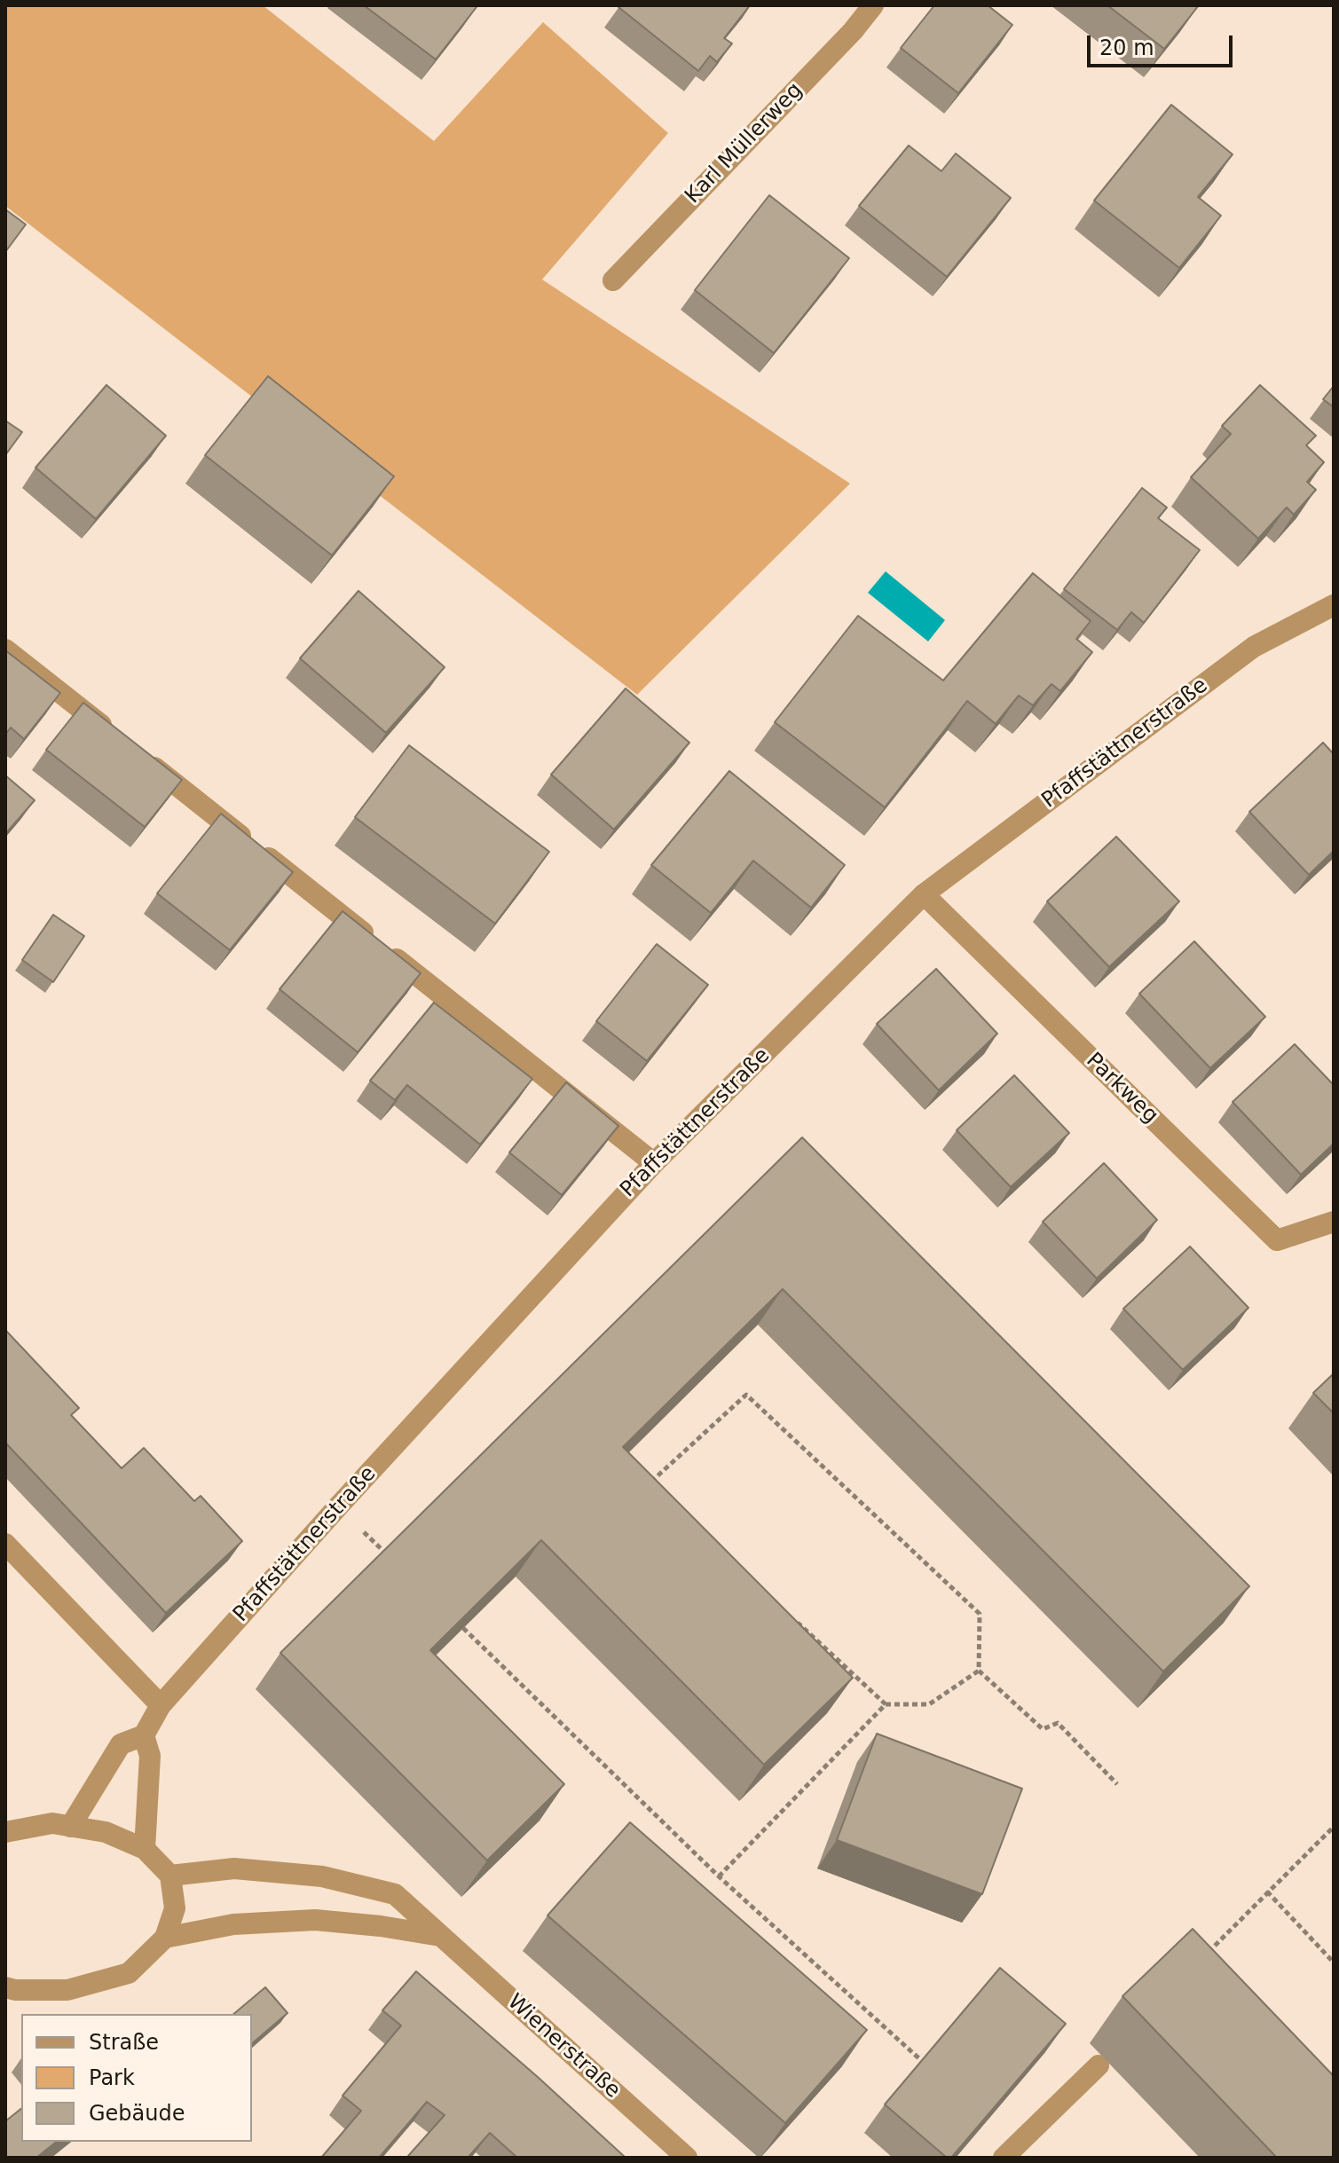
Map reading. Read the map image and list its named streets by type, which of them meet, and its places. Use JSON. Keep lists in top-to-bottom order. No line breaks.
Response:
{"streets":{"street":["Karl Müllerweg","Pfaffstättnerstraße","Parkweg","Wienerstraße"]},"crossings":[["Pfaffstättnerstraße","Parkweg"]],"legend":["Straße","Park","Gebäude"],"scale_bar":"20 m"}
